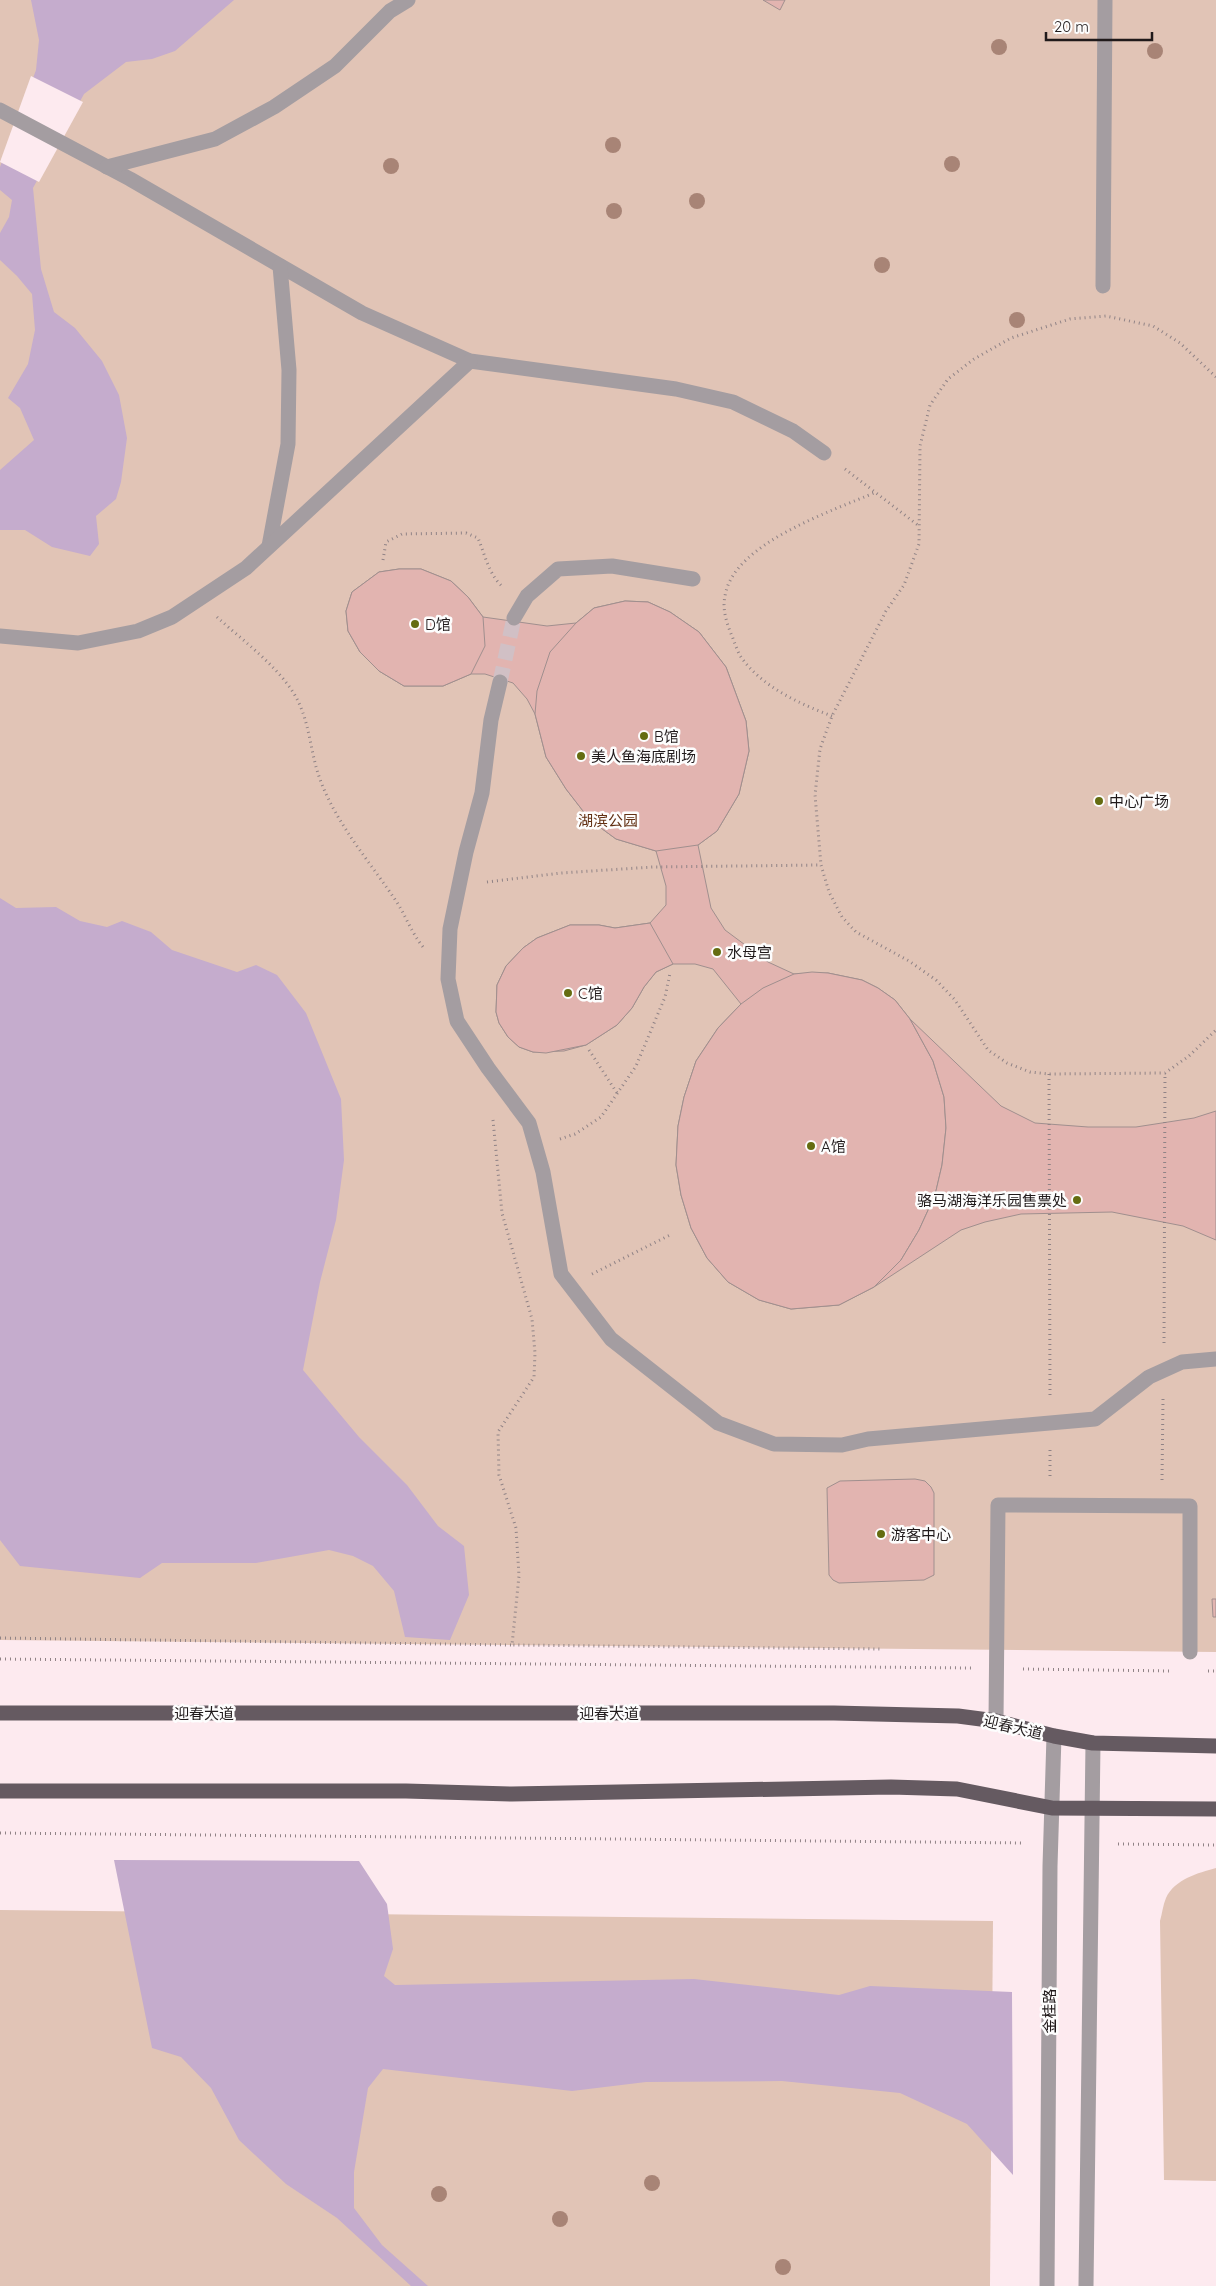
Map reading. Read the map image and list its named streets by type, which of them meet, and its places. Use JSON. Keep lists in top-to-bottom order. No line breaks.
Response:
{"streets":{"main road":["迎春大道"],"street":["金桂路"]},"crossings":[["迎春大道","金桂路"]],"parks":["湖滨公园"],"places":["D馆","B馆","美人鱼海底剧场","中心广场","水母宫","C馆","A馆","骆马湖海洋乐园售票处","游客中心"],"scale_bar":"20 m"}
